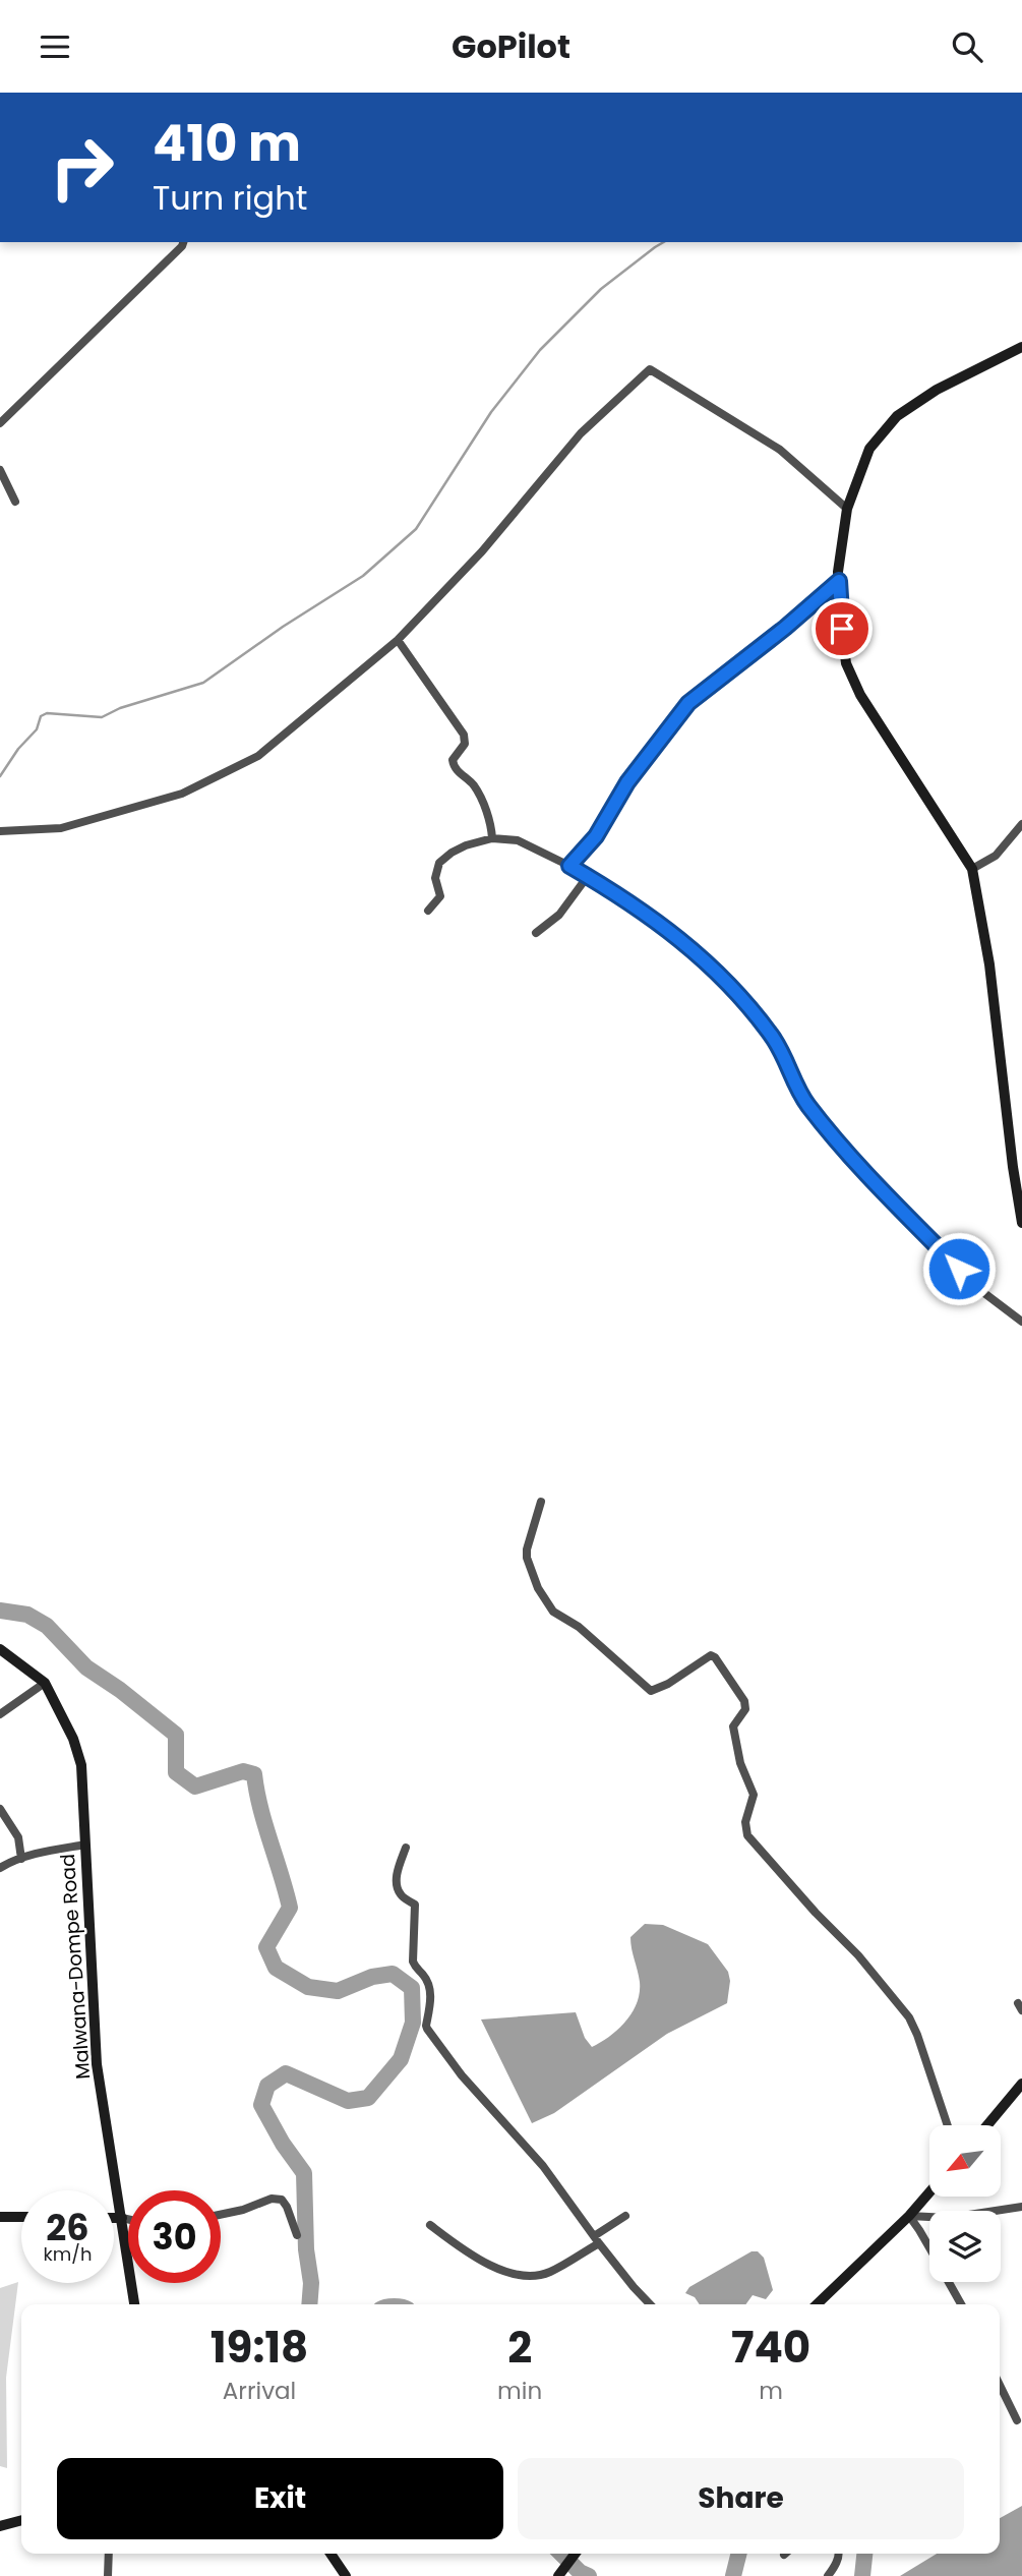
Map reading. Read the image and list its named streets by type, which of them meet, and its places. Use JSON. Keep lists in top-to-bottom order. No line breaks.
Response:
{"streets":{"street":["Malwana-Dompe Road"]},"north":"bottom left","page":{"header":"GoPilot","turn":["410 m","Turn right"],"speed":"26 km/h","limit":"30","eta":["19:18","Arrival","2","min","740","m"],"buttons":["Exit","Share"]}}
